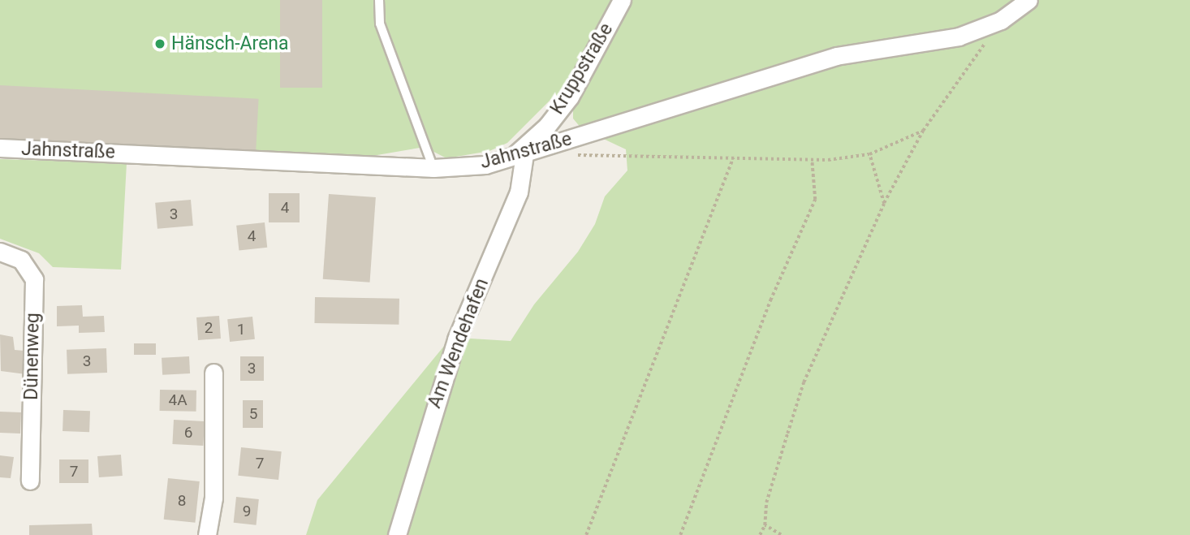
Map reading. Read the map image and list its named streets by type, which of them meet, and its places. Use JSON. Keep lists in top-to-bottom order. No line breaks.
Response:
{"streets":{"street":["Kruppstraße","Jahnstraße","Am Wendehafen","Dünenweg"]},"crossings":[["Kruppstraße","Jahnstraße"],["Kruppstraße","Am Wendehafen"],["Jahnstraße","Am Wendehafen"]],"places":["Hänsch-Arena"],"house_numbers":["4","3","4","2","1","3","3","4A","5","6","7","7","8","9"]}
